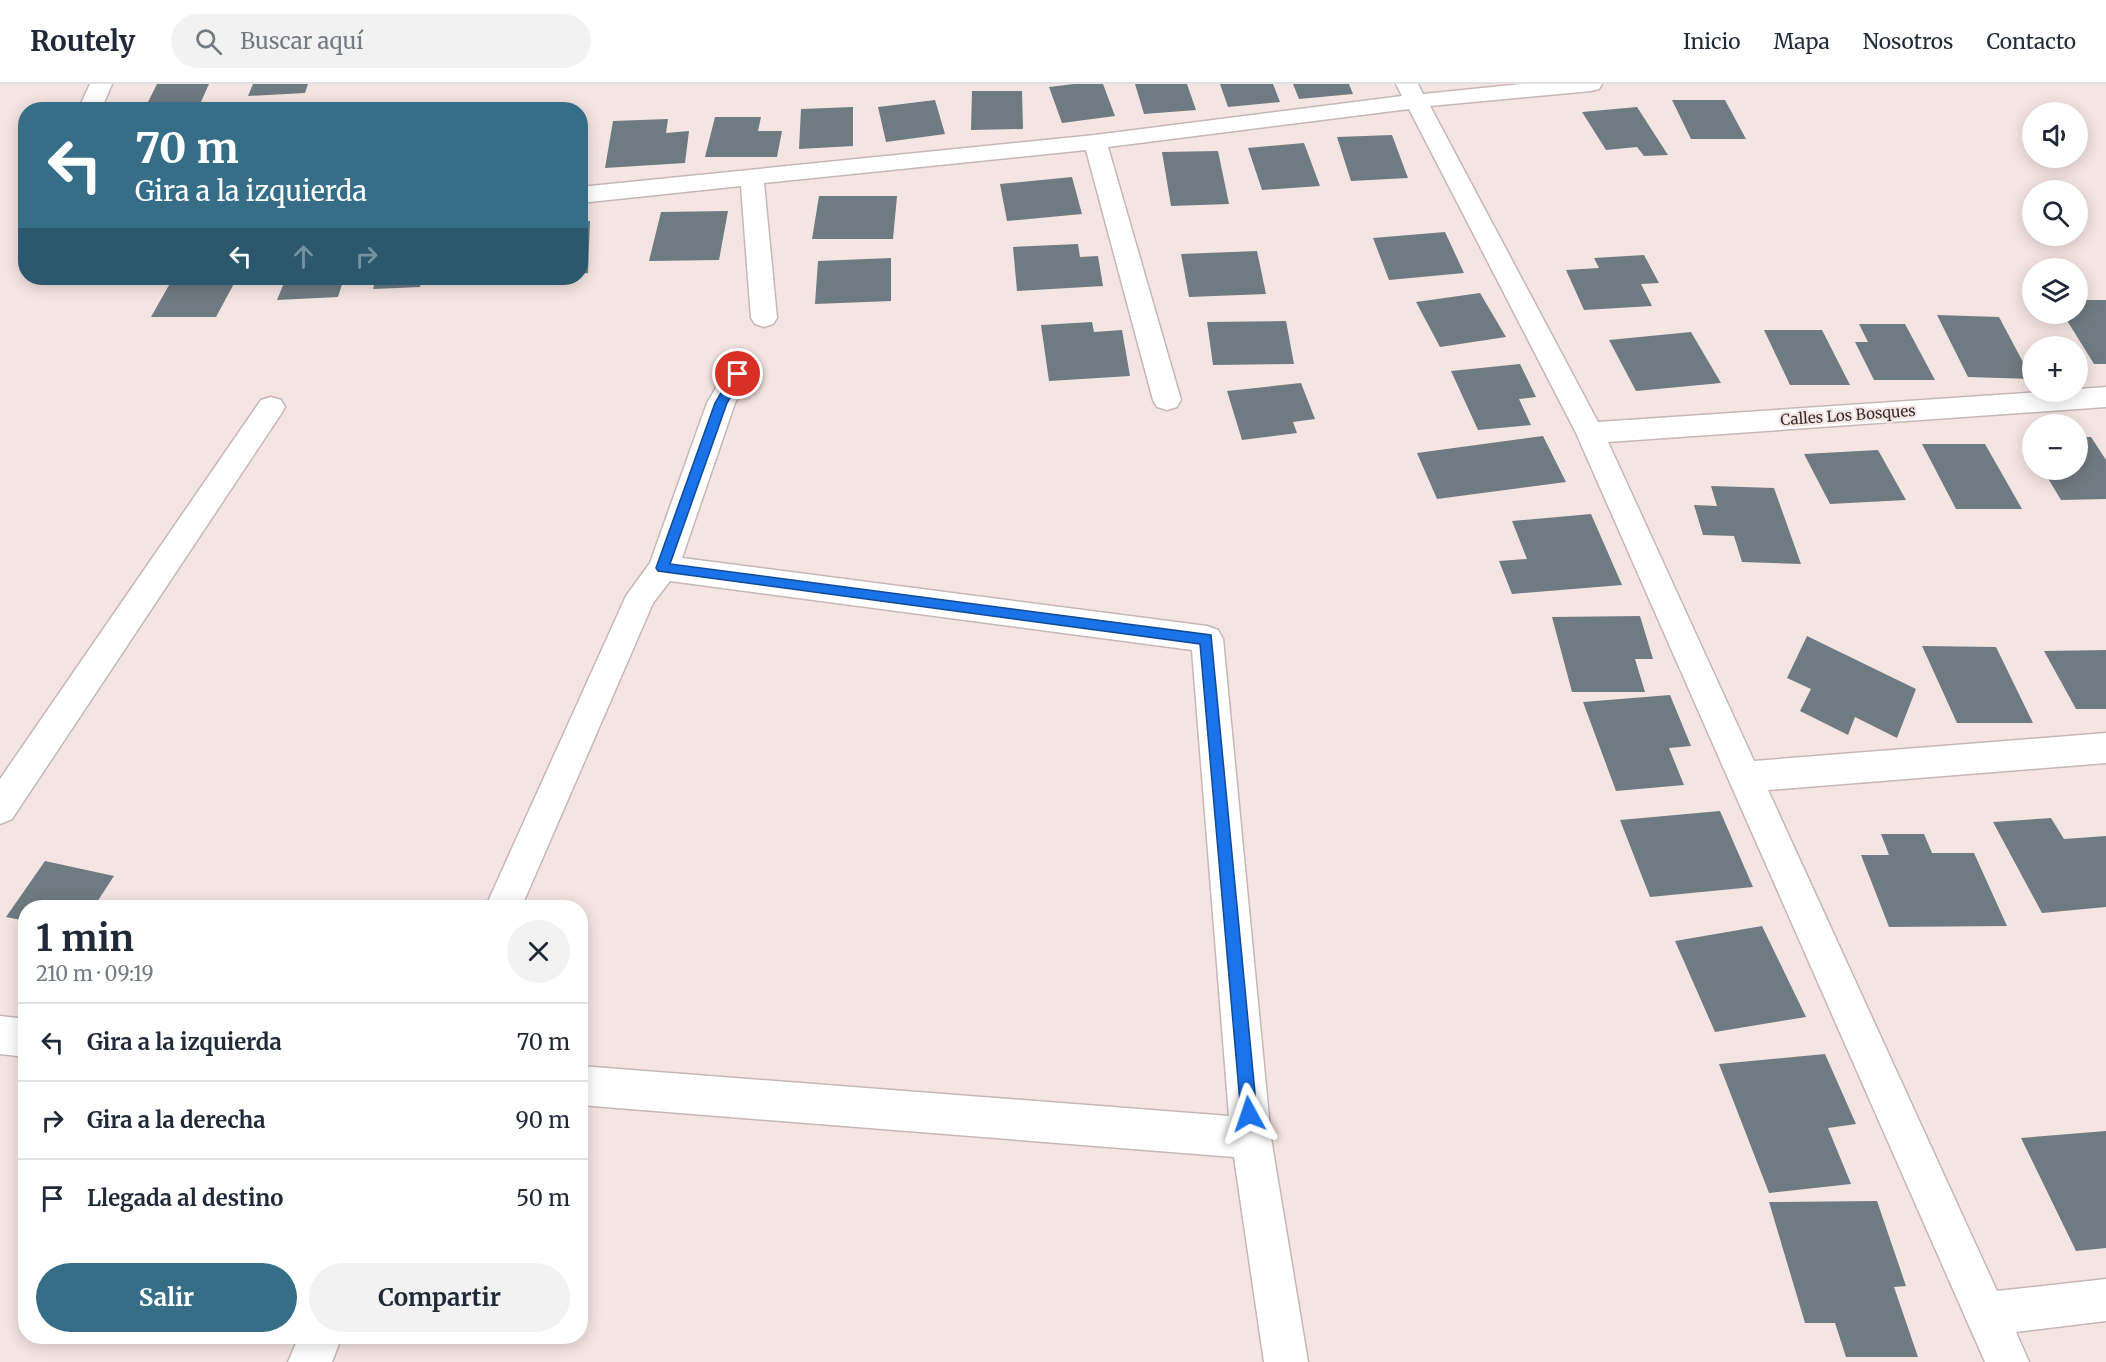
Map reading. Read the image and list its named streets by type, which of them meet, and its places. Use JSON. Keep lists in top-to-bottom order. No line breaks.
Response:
{"streets":{"street":["Calles Los Bosques"]},"page":{"header":"Routely","search":"Buscar aquí","nav":["Inicio","Mapa","Nosotros","Contacto"],"map_buttons":["+","−"],"turn":["70 m","Gira a la izquierda"],"heading":["1 min","210 m · 09:19"],"list":[{"name":"Gira a la izquierda","value":"70 m"},{"name":"Gira a la derecha","value":"90 m"},{"name":"Llegada al destino","value":"50 m"}],"buttons":["Salir","Compartir"]}}
